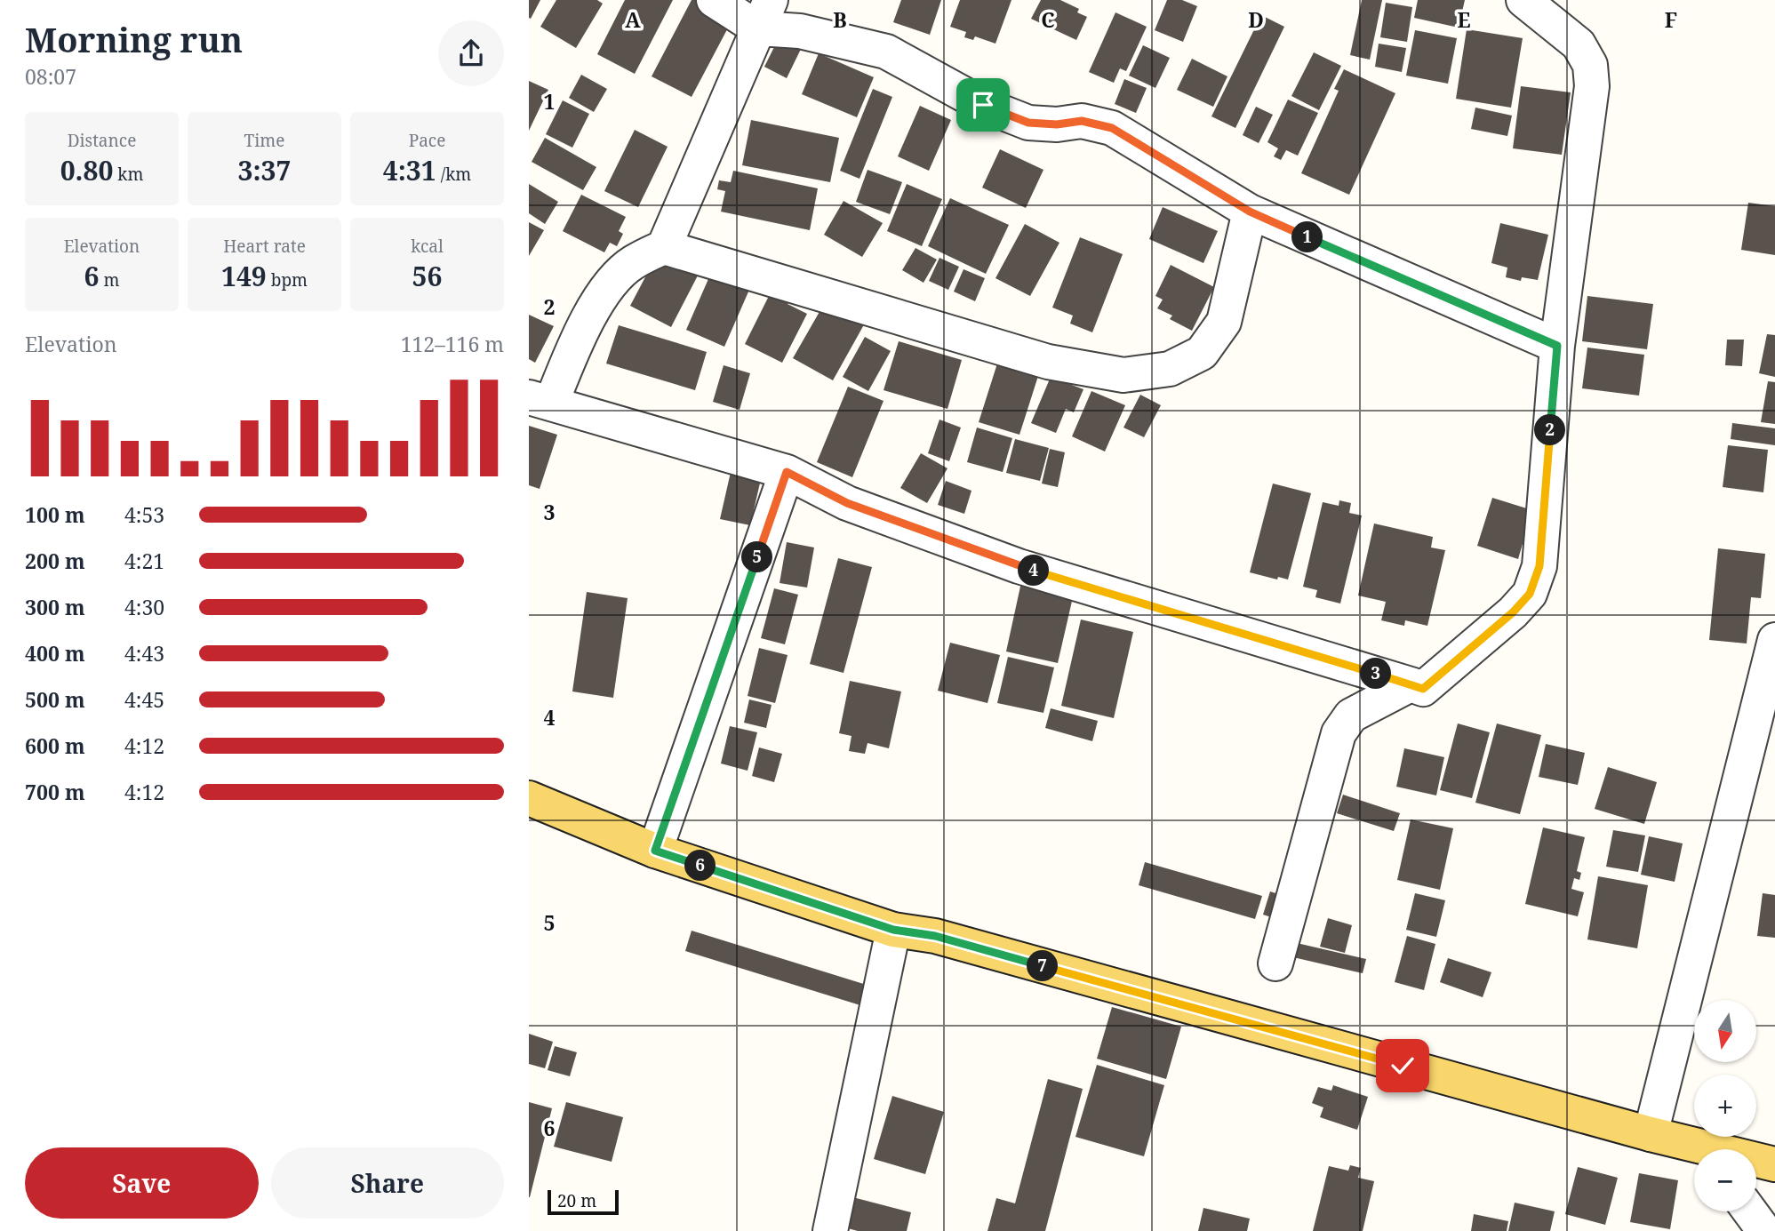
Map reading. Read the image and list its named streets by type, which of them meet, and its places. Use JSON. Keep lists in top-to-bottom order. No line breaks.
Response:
{"scale_bar":"20 m","north":"bottom","page":{"heading":["Morning run","08:07"],"stats":[["Distance","0.80 km"],["Time","3:37"],["Pace","4:31 /km"],["Elevation","6 m"],["Heart rate","149 bpm"],["kcal","56"]],"pins":["1","2","5","4","3","6","7"],"chart":["Elevation","112–116 m"],"list":[{"name":"100 m","note":"4:53"},{"name":"200 m","note":"4:21"},{"name":"300 m","note":"4:30"},{"name":"400 m","note":"4:43"},{"name":"500 m","note":"4:45"},{"name":"600 m","note":"4:12"},{"name":"700 m","note":"4:12"}],"map_buttons":["+","−"],"buttons":["Save","Share"],"scale":"20 m"},"grid":{"columns":["A","B","C","D","E","F"],"rows":["1","2","3","4","5","6"]}}
